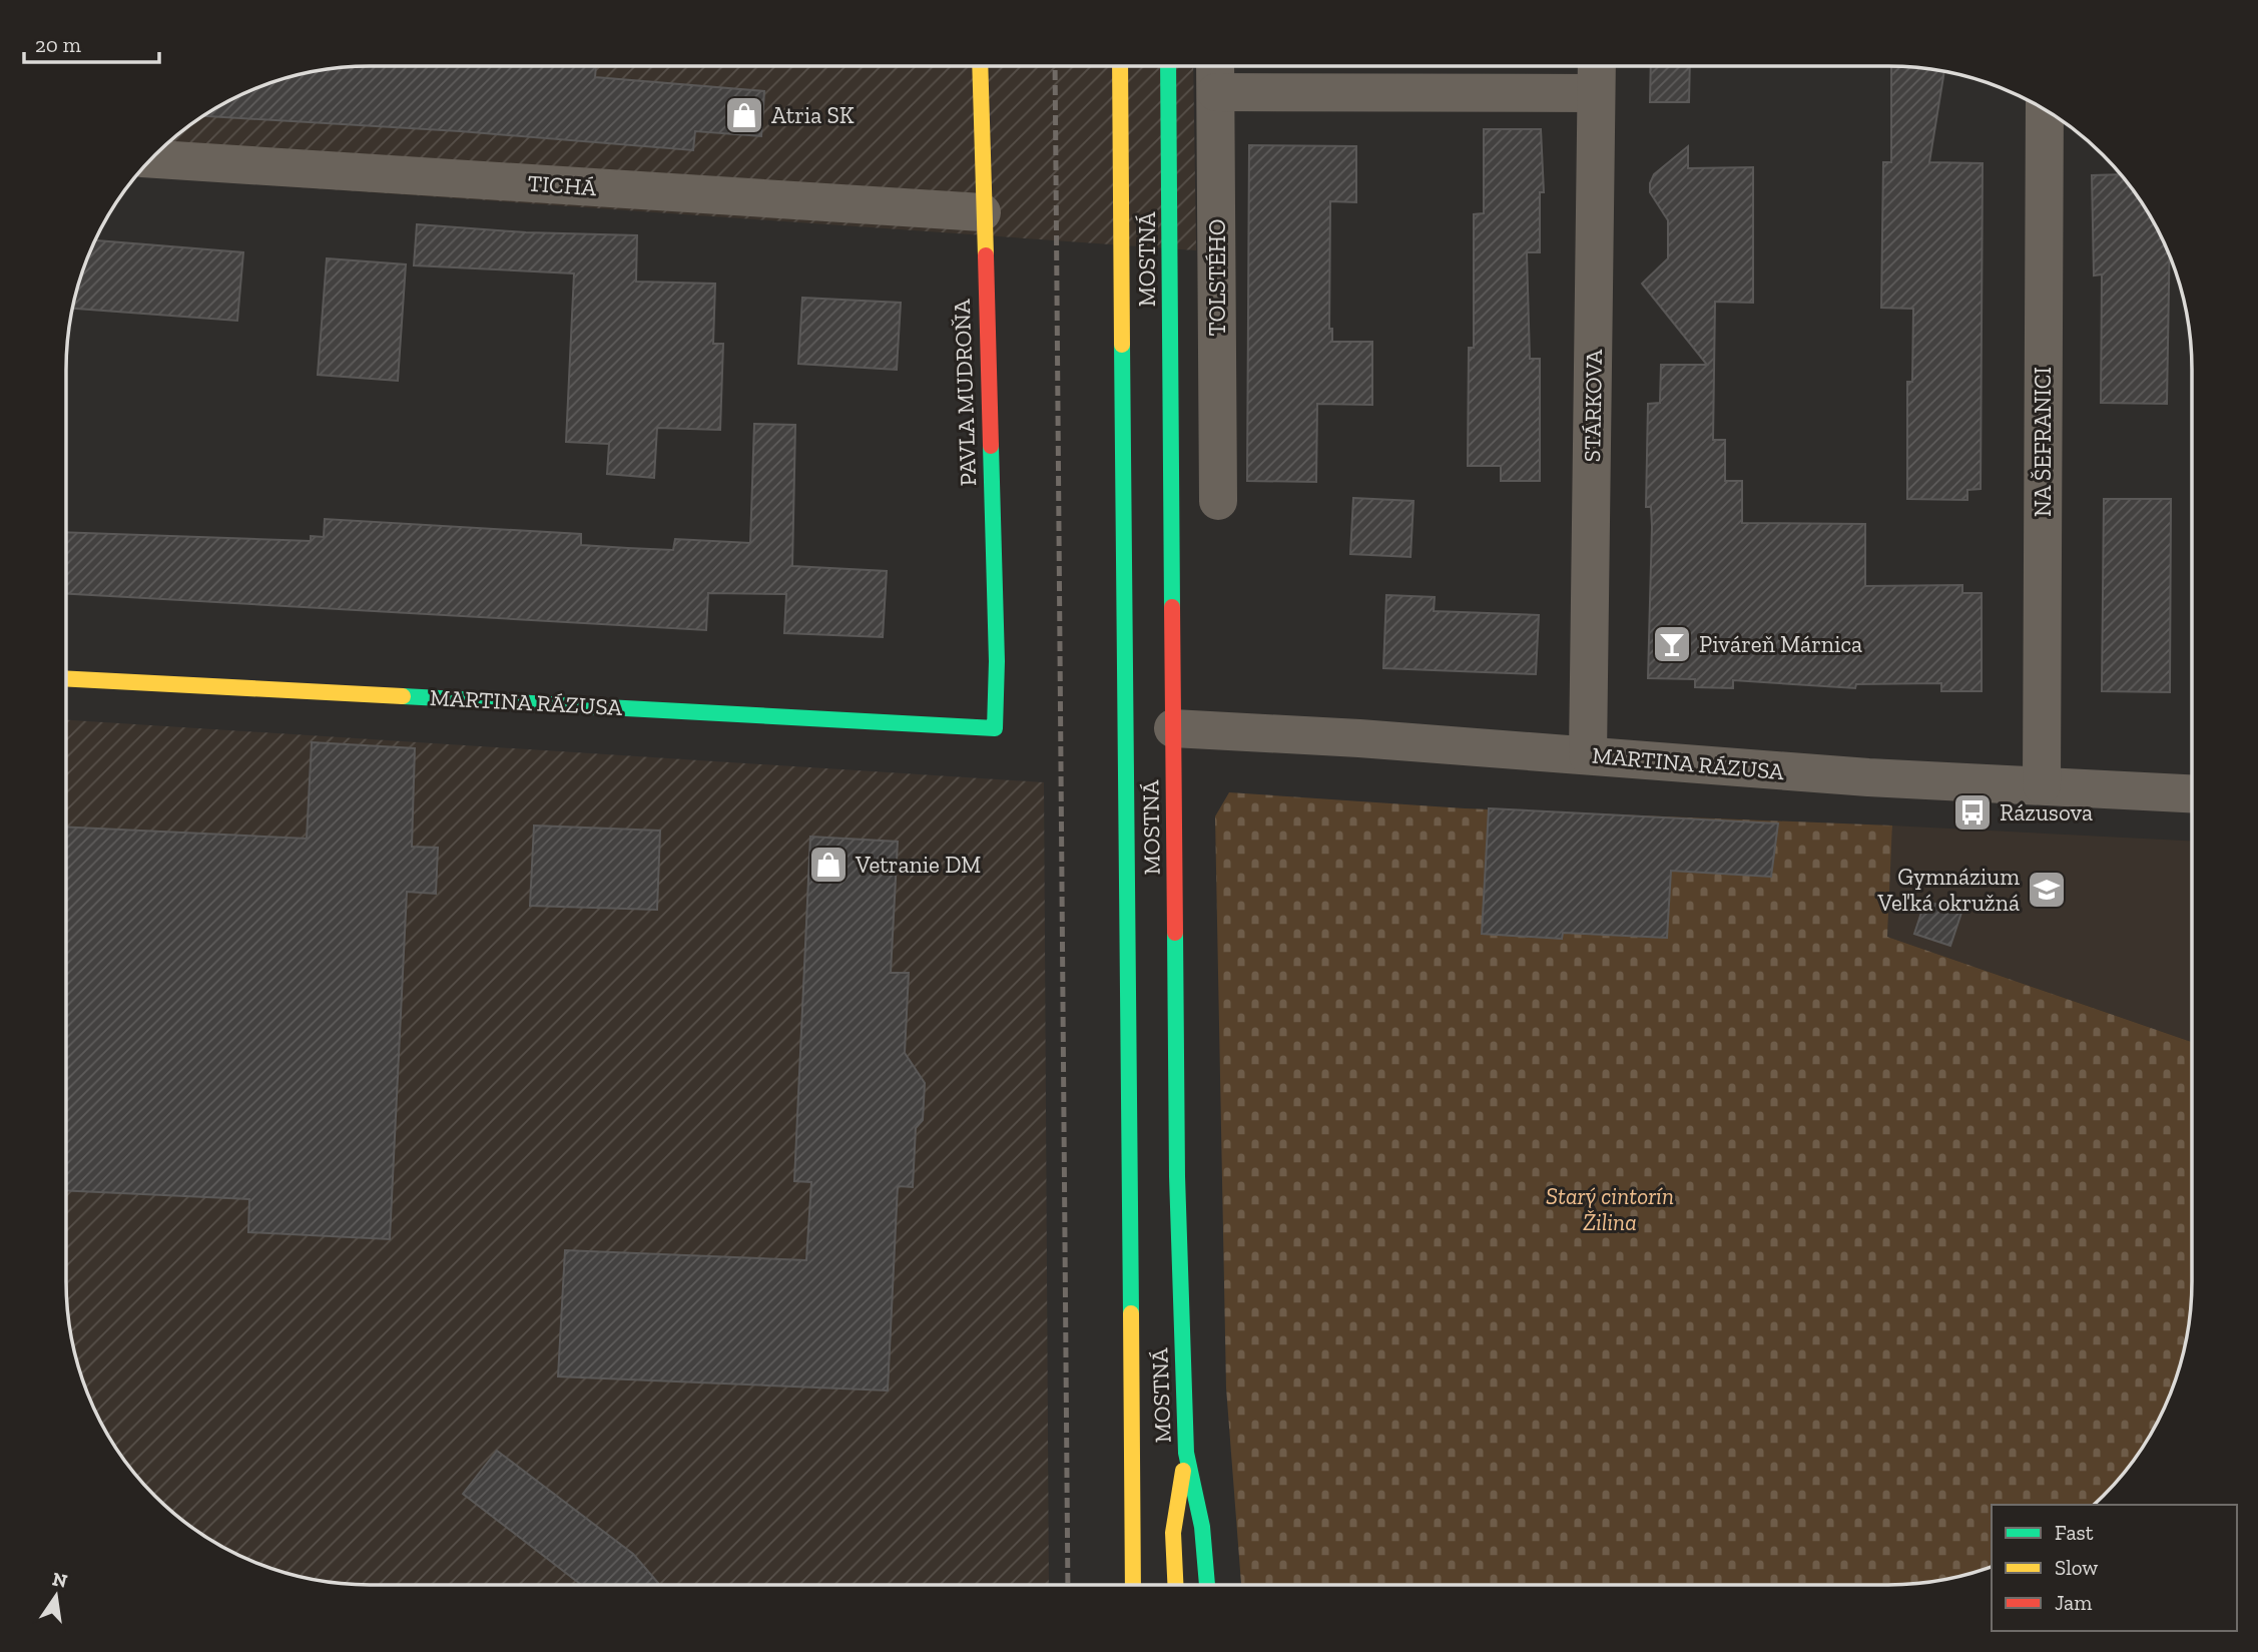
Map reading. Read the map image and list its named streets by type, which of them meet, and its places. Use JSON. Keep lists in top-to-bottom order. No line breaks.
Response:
{"streets":{"main road":["MOSTNÁ","PAVLA MUDROŇA","MARTINA RÁZUSA"],"street":["TICHÁ","TOLSTÉHO","STÁRKOVA","NA ŠEFRANICI"]},"crossings":[["TICHÁ","PAVLA MUDROŇA"],["MOSTNÁ","MARTINA RÁZUSA"],["PAVLA MUDROŇA","MARTINA RÁZUSA"],["STÁRKOVA","MARTINA RÁZUSA"],["NA ŠEFRANICI","MARTINA RÁZUSA"]],"parks":["Starý cintorín Žilina"],"places":{"shop":["Atria SK","Vetranie DM"],"bar":["Piváreň Márnica"],"bus stop":["Rázusova"],"school or university":["Gymnázium Veľká okružná"]},"legend":["Fast","Slow","Jam"],"scale_bar":"20 m","north":"top"}
